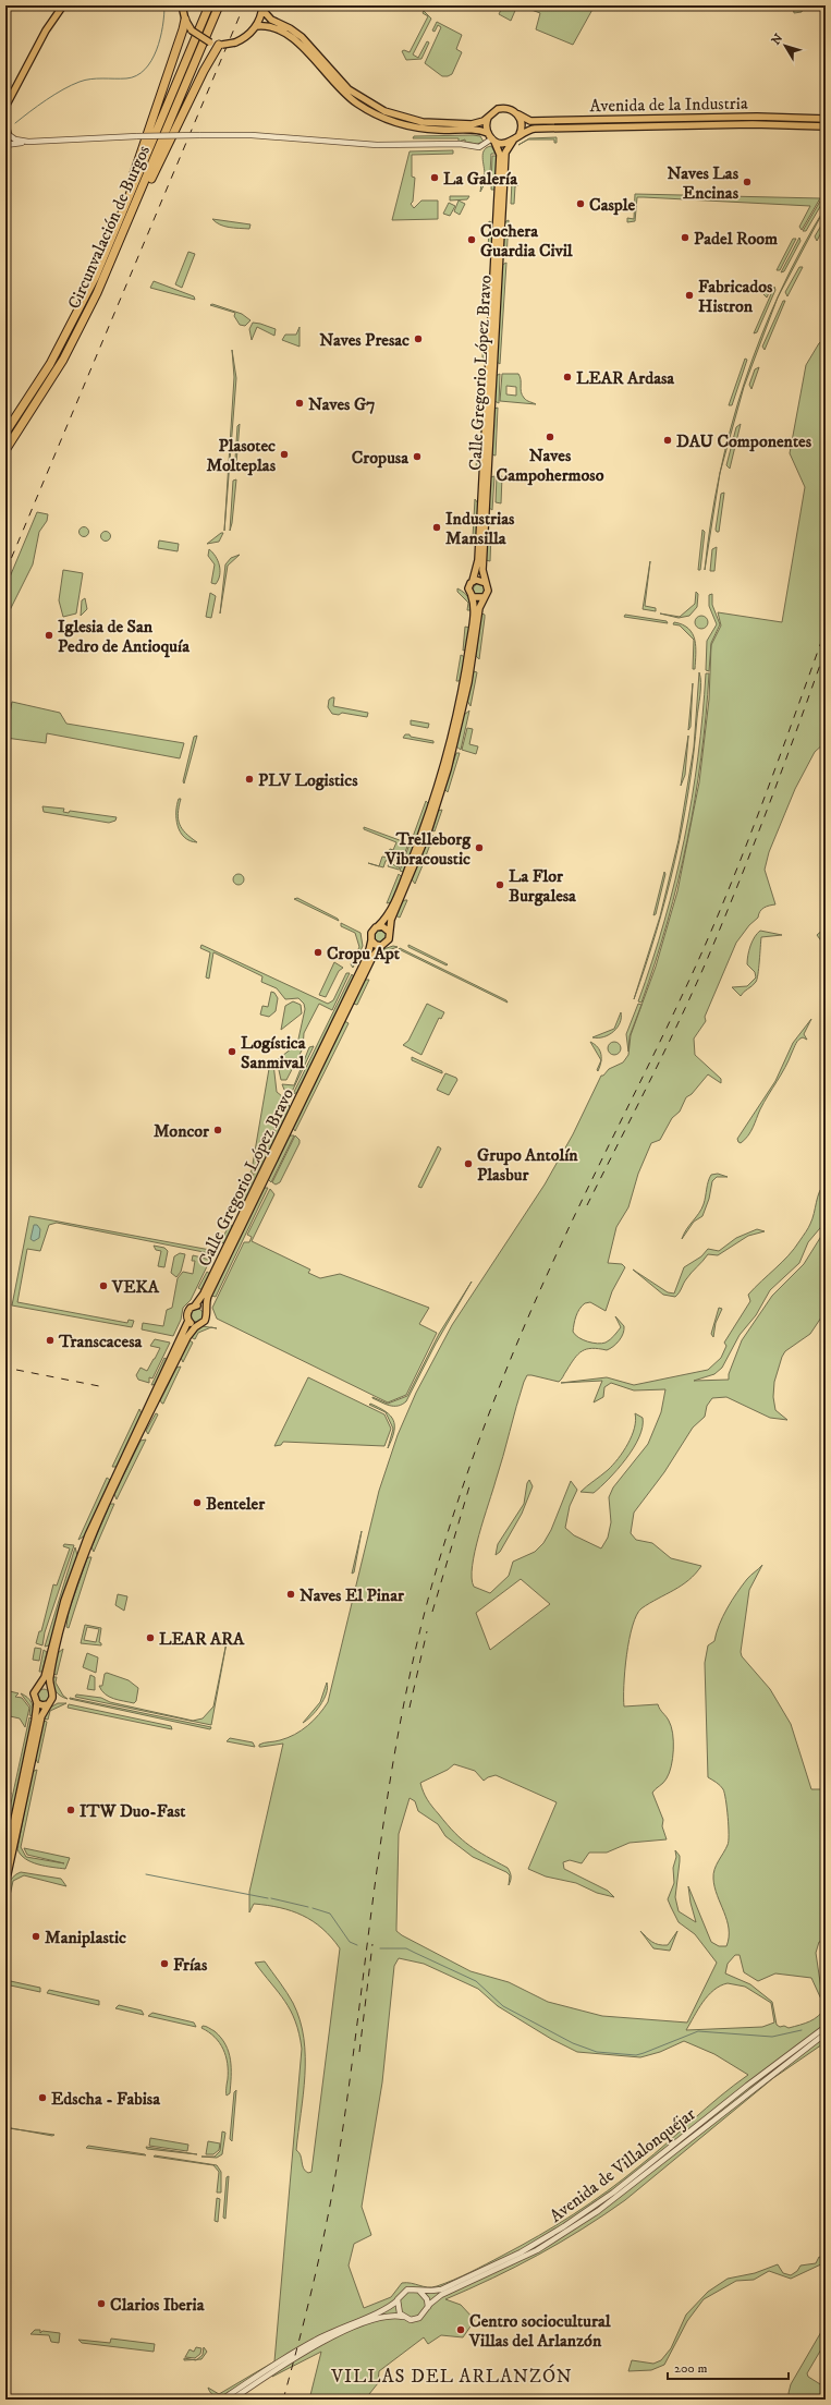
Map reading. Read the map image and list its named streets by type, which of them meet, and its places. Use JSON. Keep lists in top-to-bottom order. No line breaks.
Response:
{"streets":{"highway":["Circunvalación de Burgos"],"main road":["Avenida de la Industria","Calle Gregorio López Bravo"],"street":["Avenida de Villalonquéjar"]},"crossings":[["Avenida de la Industria","Calle Gregorio López Bravo"]],"districts":["VILLAS DEL ARLANZÓN"],"places":["La Galería","Naves Las Encinas","Casple","Padel Room","Cochera Guardia Civil","Fabricados Histron","Naves Presac","LEAR Ardasa","Naves G7","Naves Campohermoso","DAU Componentes","Plasotec Molteplas","Cropusa","Industrias Mansilla","Iglesia de San Pedro de Antioquía","PLV Logistics","Trelleborg Vibracoustic","La Flor Burgalesa","Cropu Apt","Logística Sanmival","Moncor","Grupo Antolín Plasbur","VEKA","Transcacesa","Benteler","Naves El Pinar","LEAR ARA","ITW Duo-Fast","Maniplastic","Frías","Edscha - Fabisa","Clarios Iberia","Centro sociocultural Villas del Arlanzón"],"scale_bar":"200 m","north":"top left"}
